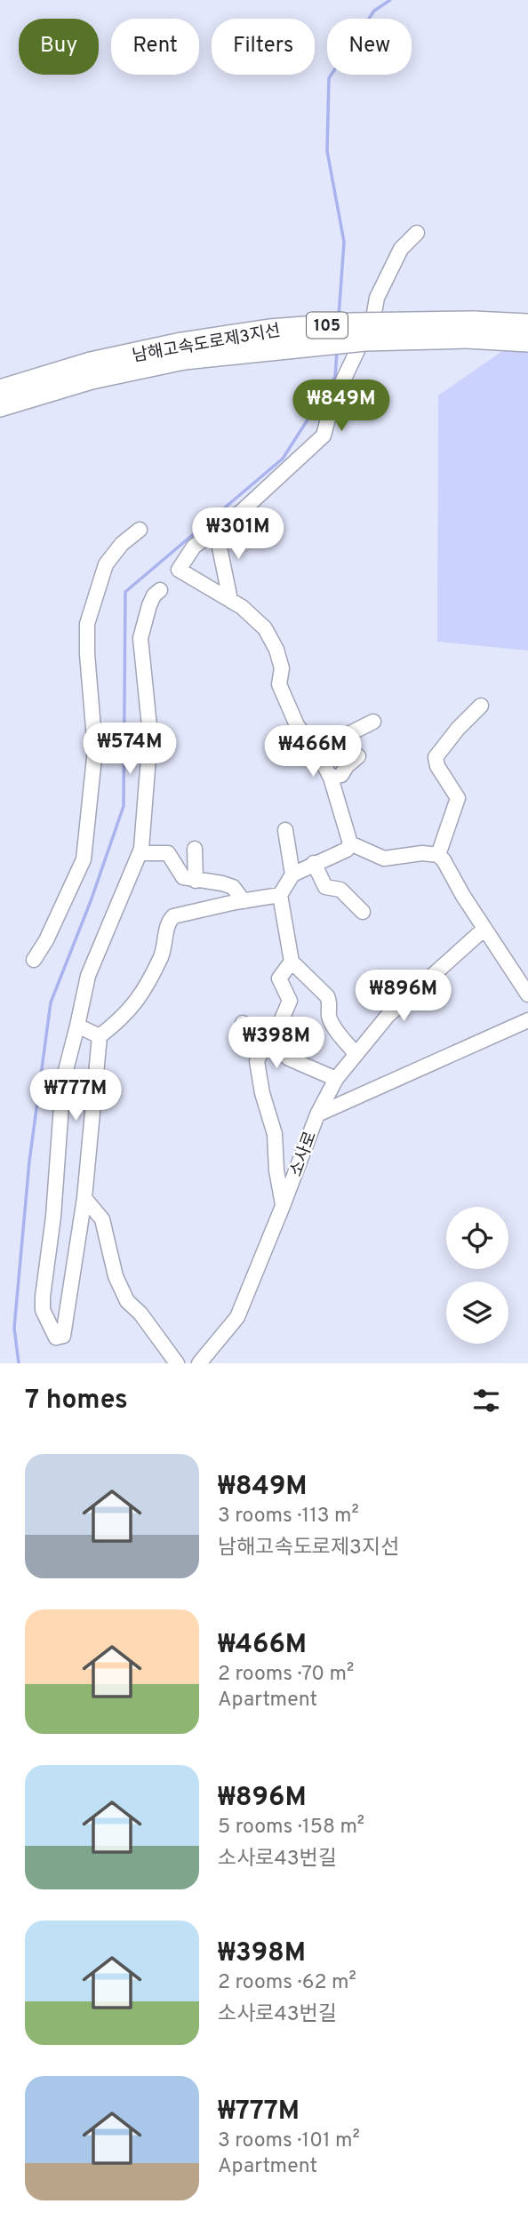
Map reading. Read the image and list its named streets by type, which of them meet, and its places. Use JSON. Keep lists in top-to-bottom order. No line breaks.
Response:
{"streets":{"highway":["105","남해고속도로제3지선"],"street":["소사로"]},"page":{"chip":["Buy","Rent","Filters","New"],"price":["₩849M","₩301M","₩574M","₩466M","₩896M","₩398M","₩777M"],"heading":"7 homes","list":[{"name":"₩849M","note":"3 rooms · 113 m² · 남해고속도로제3지선"},{"name":"₩466M","note":"2 rooms · 70 m² · Apartment"},{"name":"₩896M","note":"5 rooms · 158 m² · 소사로43번길"},{"name":"₩398M","note":"2 rooms · 62 m² · 소사로43번길"},{"name":"₩777M","note":"3 rooms · 101 m² · Apartment"}]}}
